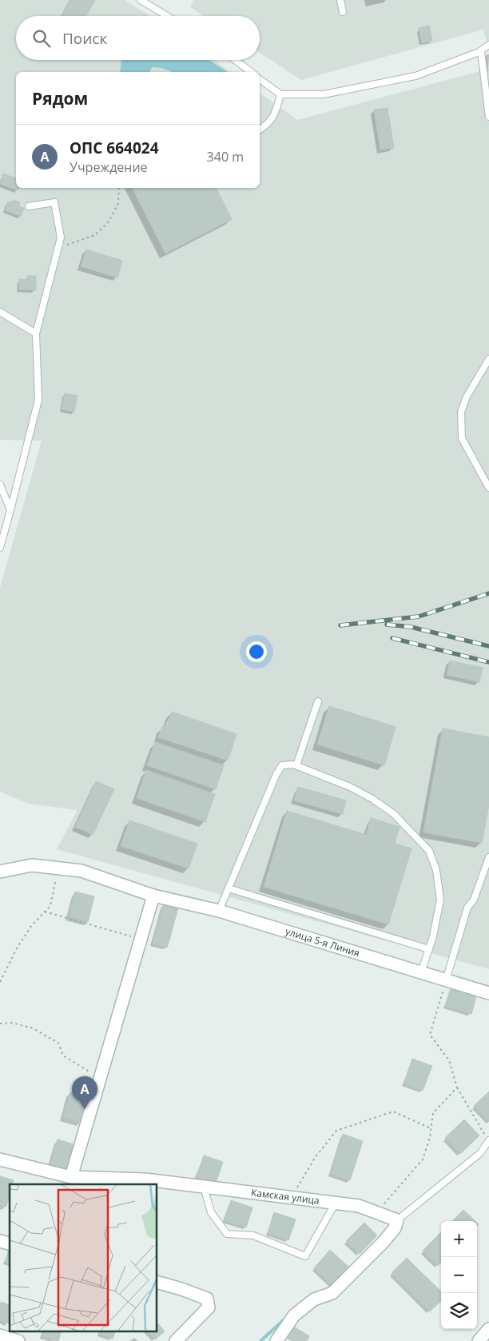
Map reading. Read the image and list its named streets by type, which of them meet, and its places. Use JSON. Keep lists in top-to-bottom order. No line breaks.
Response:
{"streets":{"street":["улица 5-я Линия","Камская улица"]},"page":{"search":"Поиск","heading":"Рядом","list":[{"mark":"A","name":"ОПС 664024","note":"Учреждение","value":"340 m"}],"pins":"A","map_buttons":["+","−"]}}
